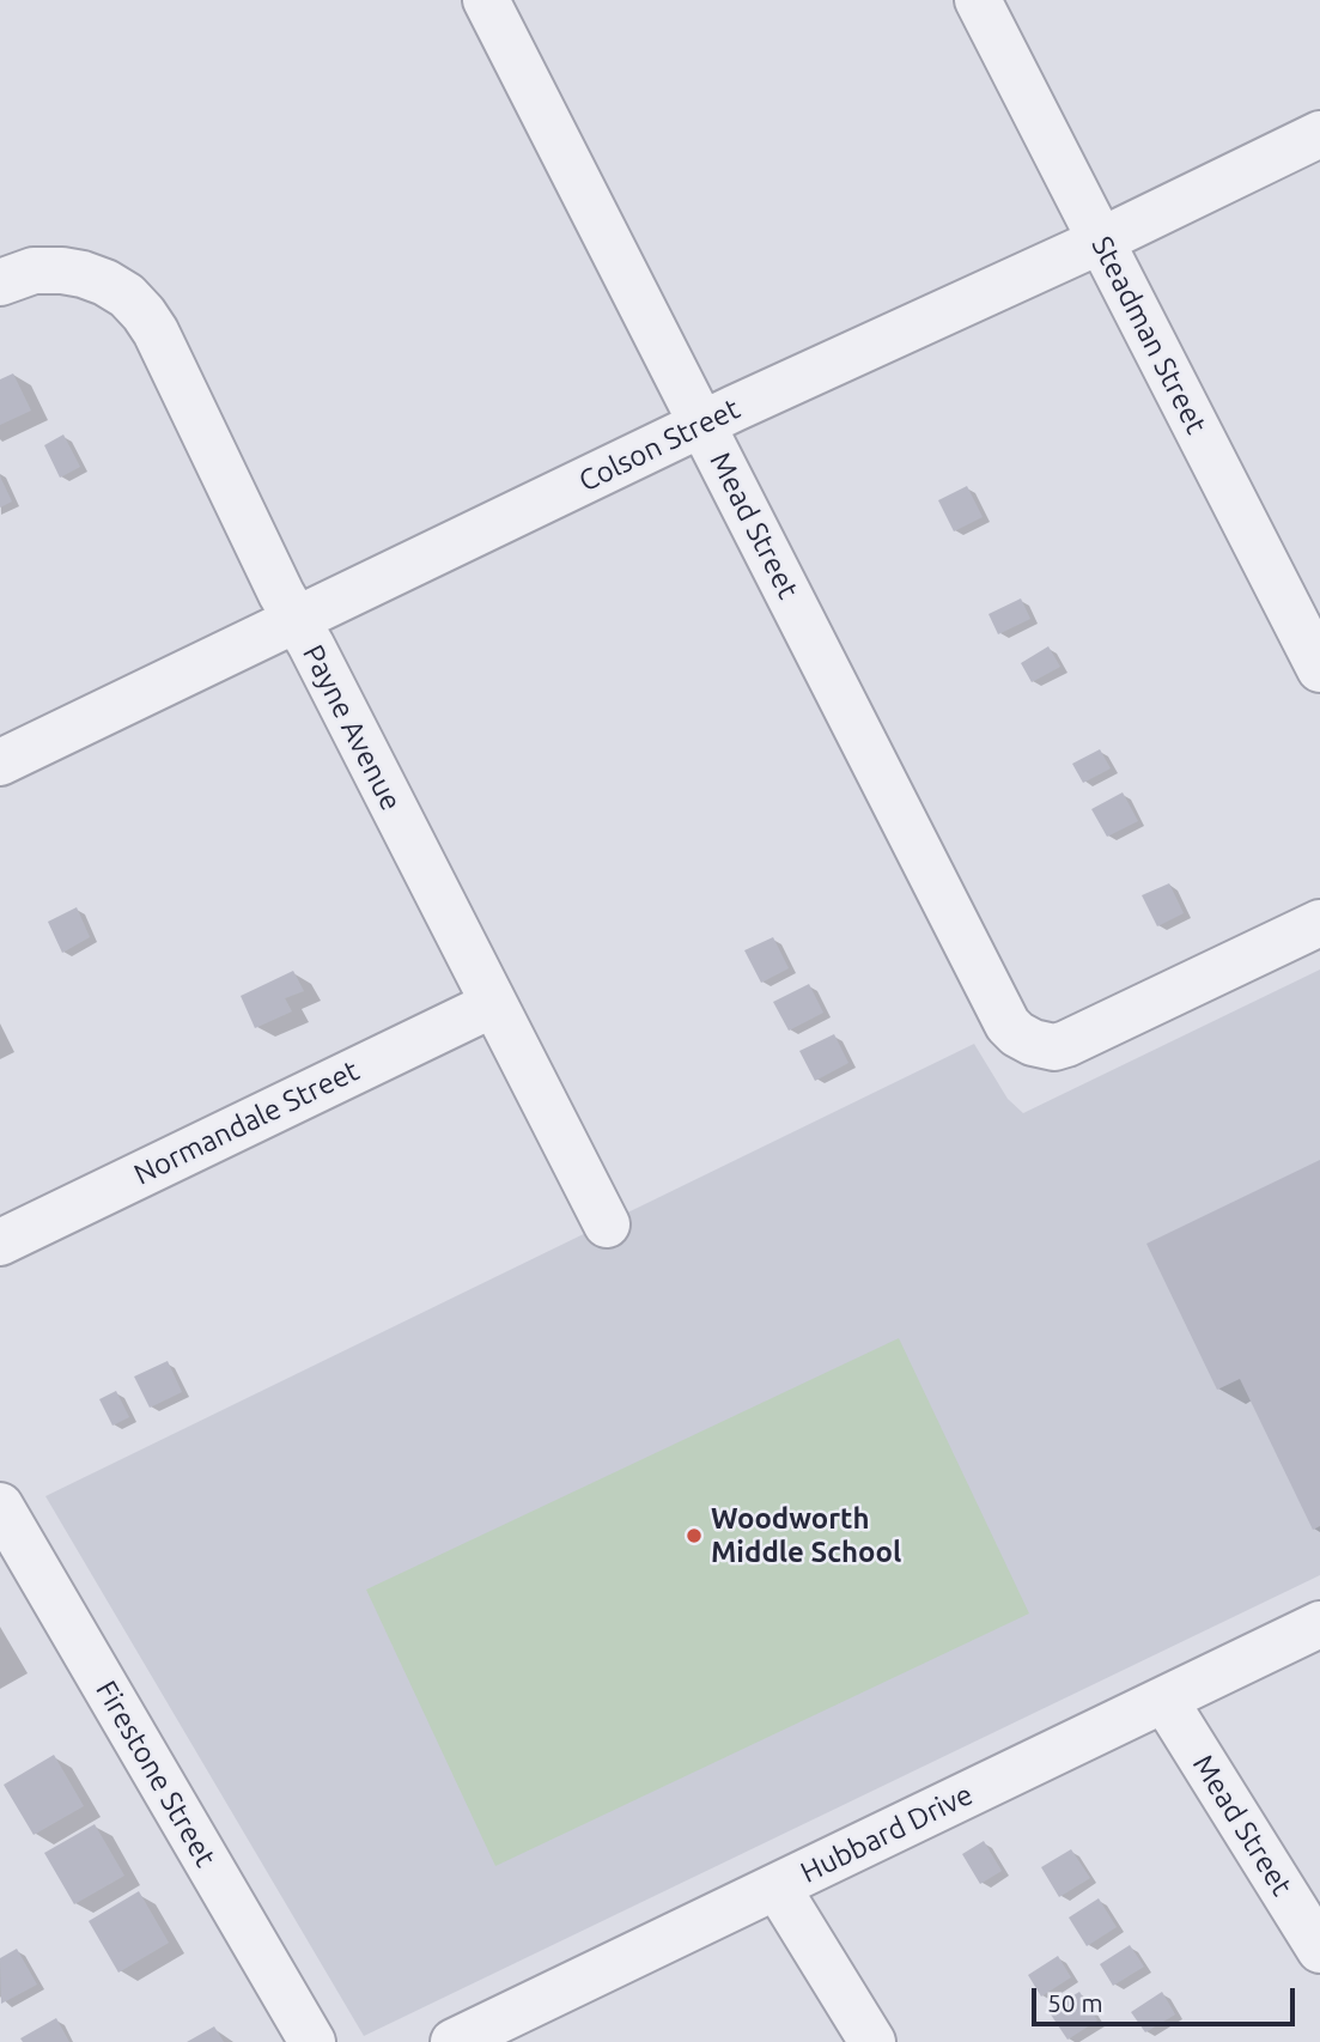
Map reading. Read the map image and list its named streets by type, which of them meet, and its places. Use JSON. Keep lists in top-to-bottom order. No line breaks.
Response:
{"streets":{"street":["Steadman Street","Colson Street","Mead Street","Payne Avenue","Normandale Street","Firestone Street","Hubbard Drive"]},"crossings":[["Steadman Street","Colson Street"],["Colson Street","Mead Street"],["Colson Street","Payne Avenue"],["Mead Street","Hubbard Drive"],["Payne Avenue","Normandale Street"]],"places":["Woodworth Middle School"],"scale_bar":"50 m"}
